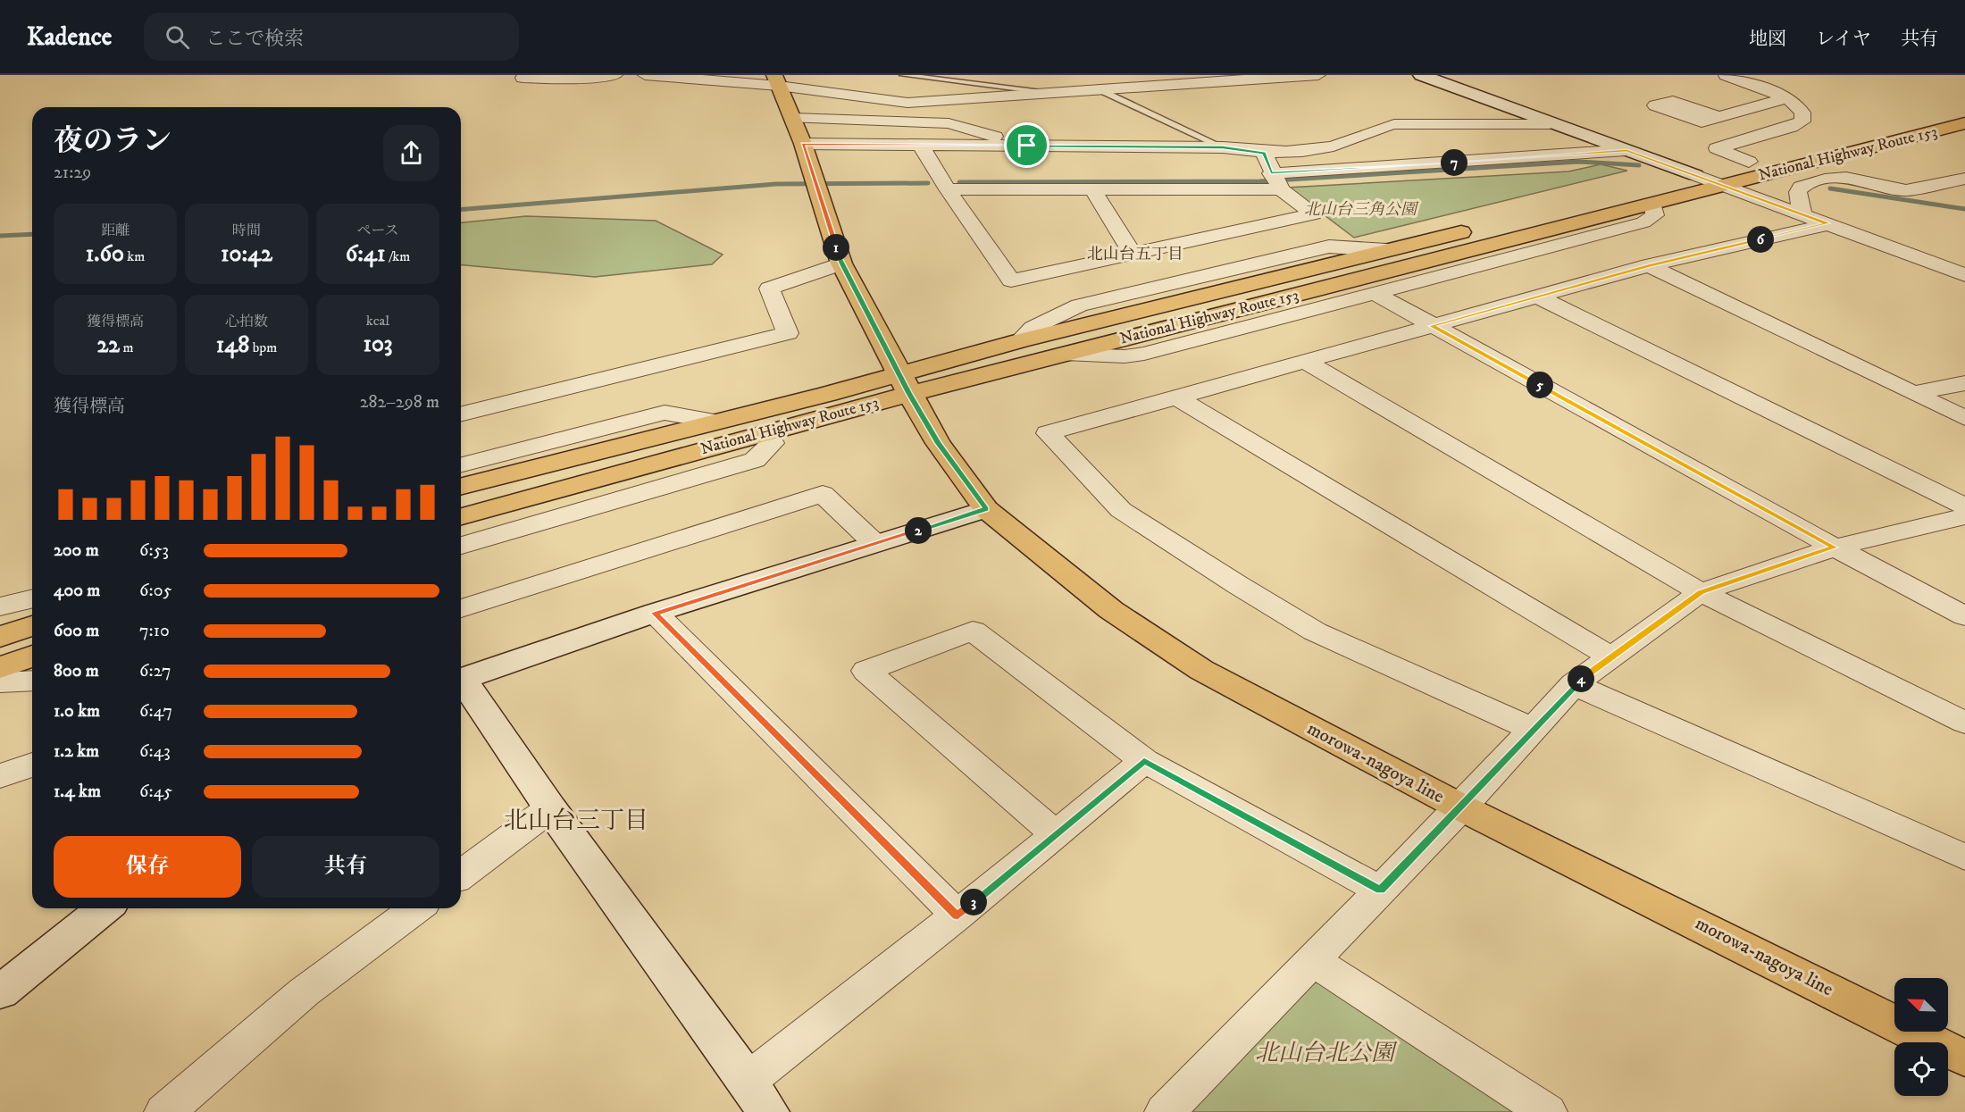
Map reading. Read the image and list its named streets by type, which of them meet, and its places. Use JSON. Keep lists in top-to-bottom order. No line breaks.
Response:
{"streets":{"main road":["National Highway Route 153","morowa-nagoya line"]},"crossings":[["National Highway Route 153","morowa-nagoya line"]],"districts":["北山台五丁目","北山台三丁目"],"parks":["北山台三角公園","北山台北公園"],"north":"top left","page":{"header":"Kadence","search":"ここで検索","nav":["地図","レイヤ","共有"],"heading":["夜のラン","21:29"],"pins":["7","6","1","5","2","4","3"],"stats":[["距離","1.60 km"],["時間","10:42"],["ペース","6:41 /km"],["獲得標高","22 m"],["心拍数","148 bpm"],["kcal","103"]],"chart":["獲得標高","282–298 m"],"list":[{"name":"200 m","note":"6:53"},{"name":"400 m","note":"6:05"},{"name":"600 m","note":"7:10"},{"name":"800 m","note":"6:27"},{"name":"1.0 km","note":"6:47"},{"name":"1.2 km","note":"6:43"},{"name":"1.4 km","note":"6:45"}],"buttons":["保存","共有"]}}
